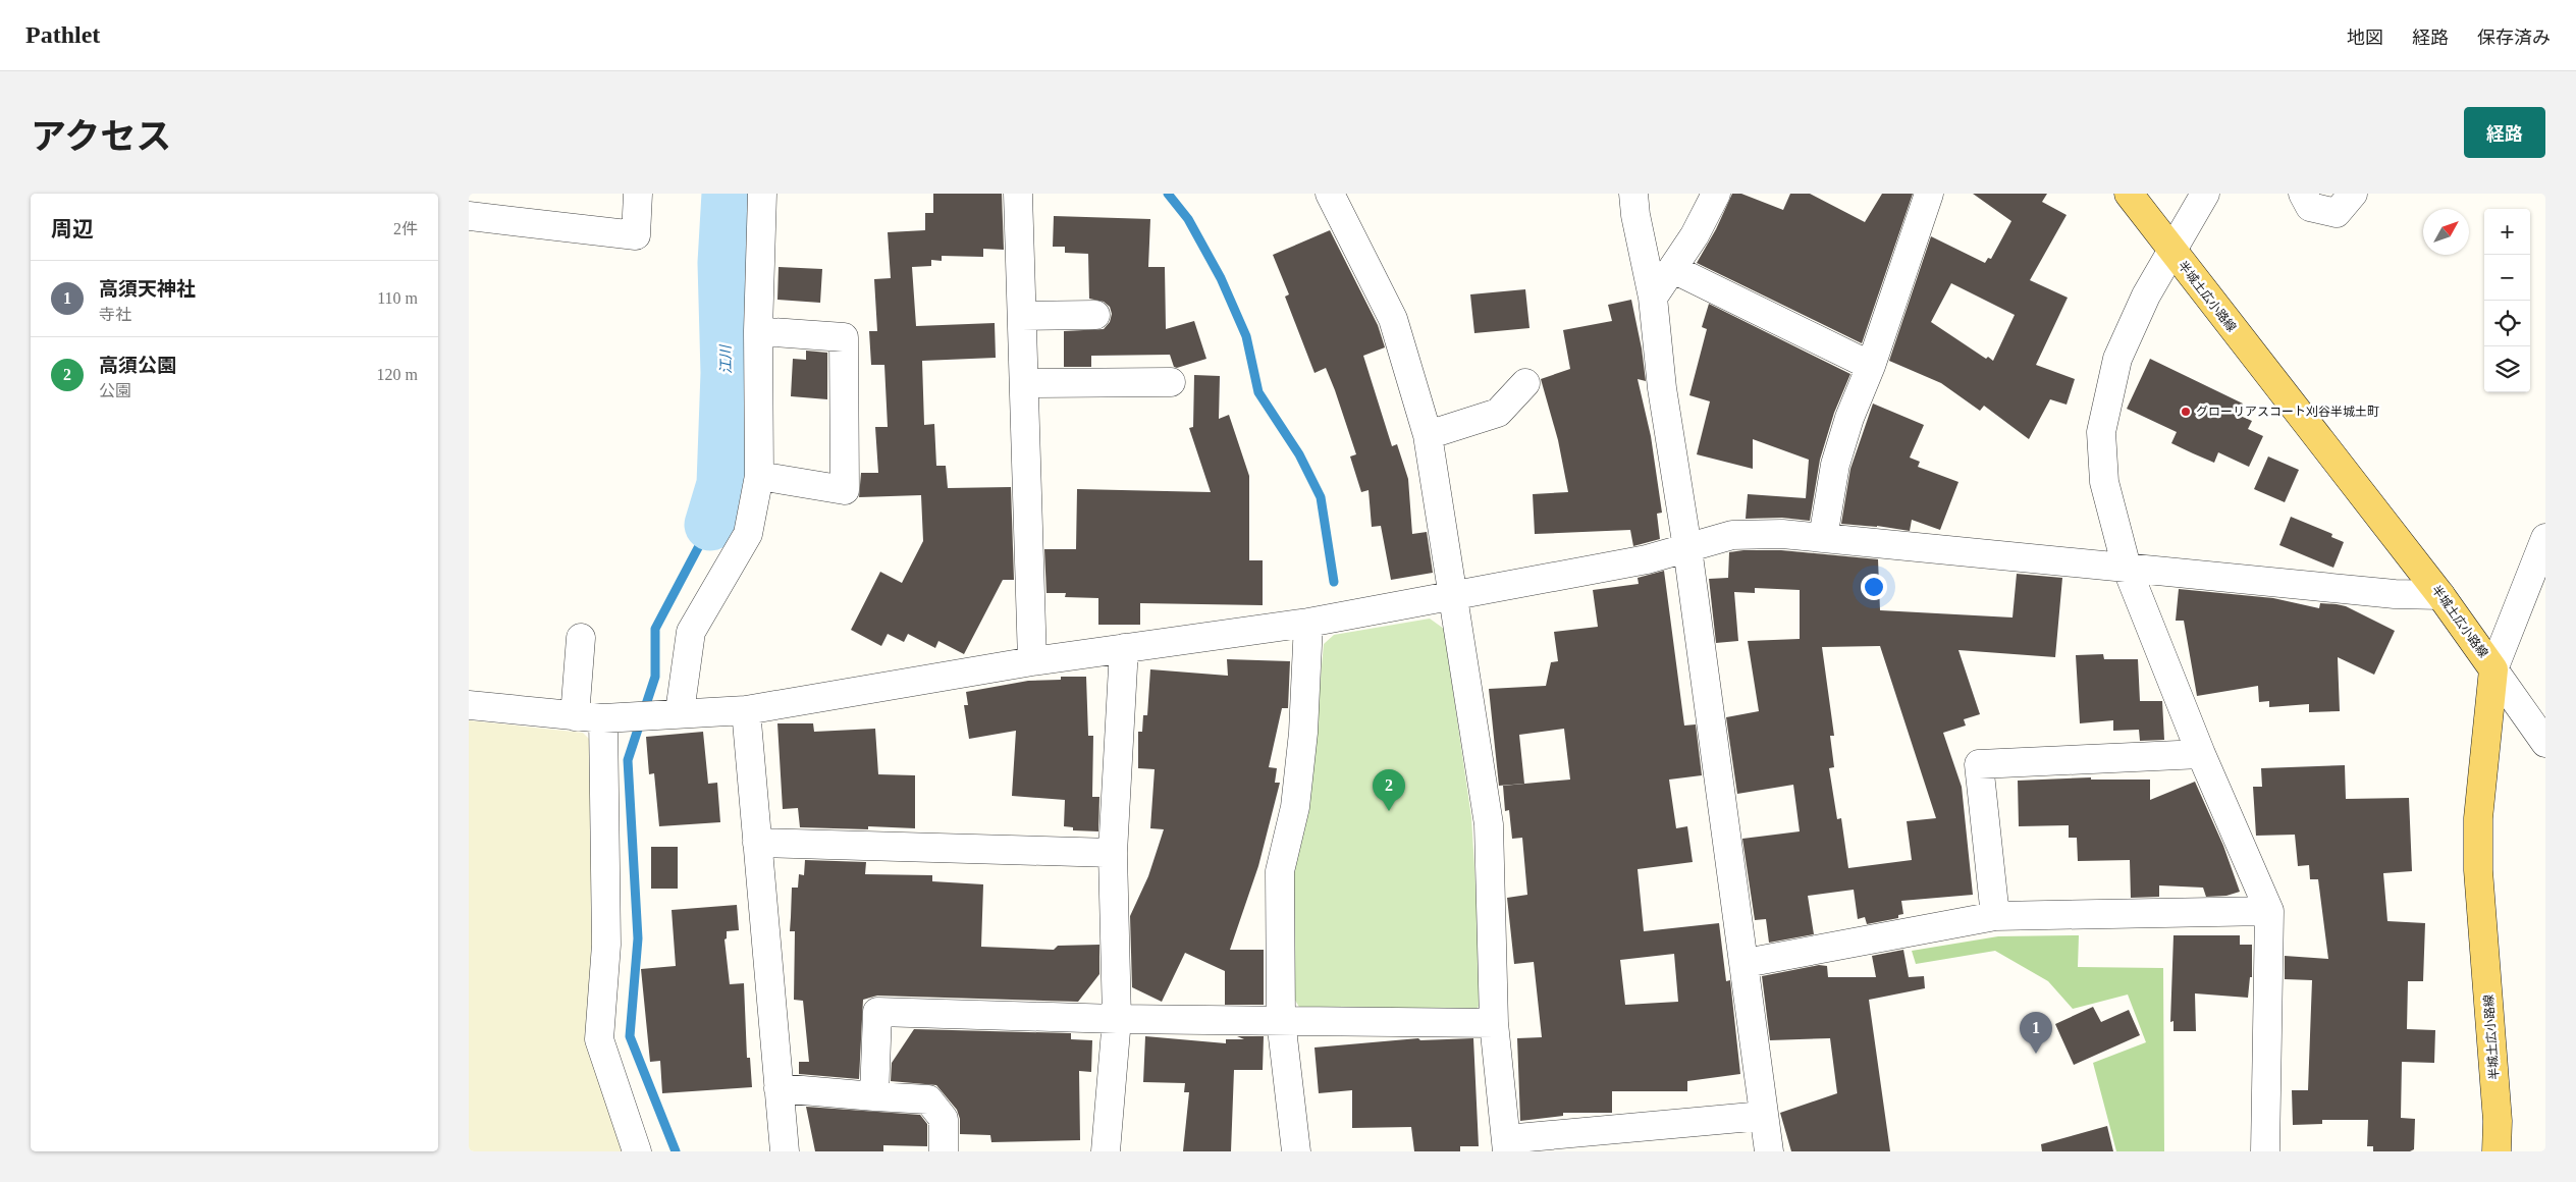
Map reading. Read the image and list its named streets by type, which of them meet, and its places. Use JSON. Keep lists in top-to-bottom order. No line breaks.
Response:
{"streets":{"main road":["半城土広小路線"]},"water":["江川"],"places":["グローリアスコート刈谷半城土町"],"north":"top right","page":{"header":"Pathlet","nav":["地図","経路","保存済み"],"title":"アクセス","buttons":"経路","heading":["周辺","2件"],"map_buttons":["+","−"],"list":[{"mark":"1","name":"高須天神社","note":"寺社","value":"110 m"},{"mark":"2","name":"高須公園","note":"公園","value":"120 m"}],"pins":["2","1"]}}
